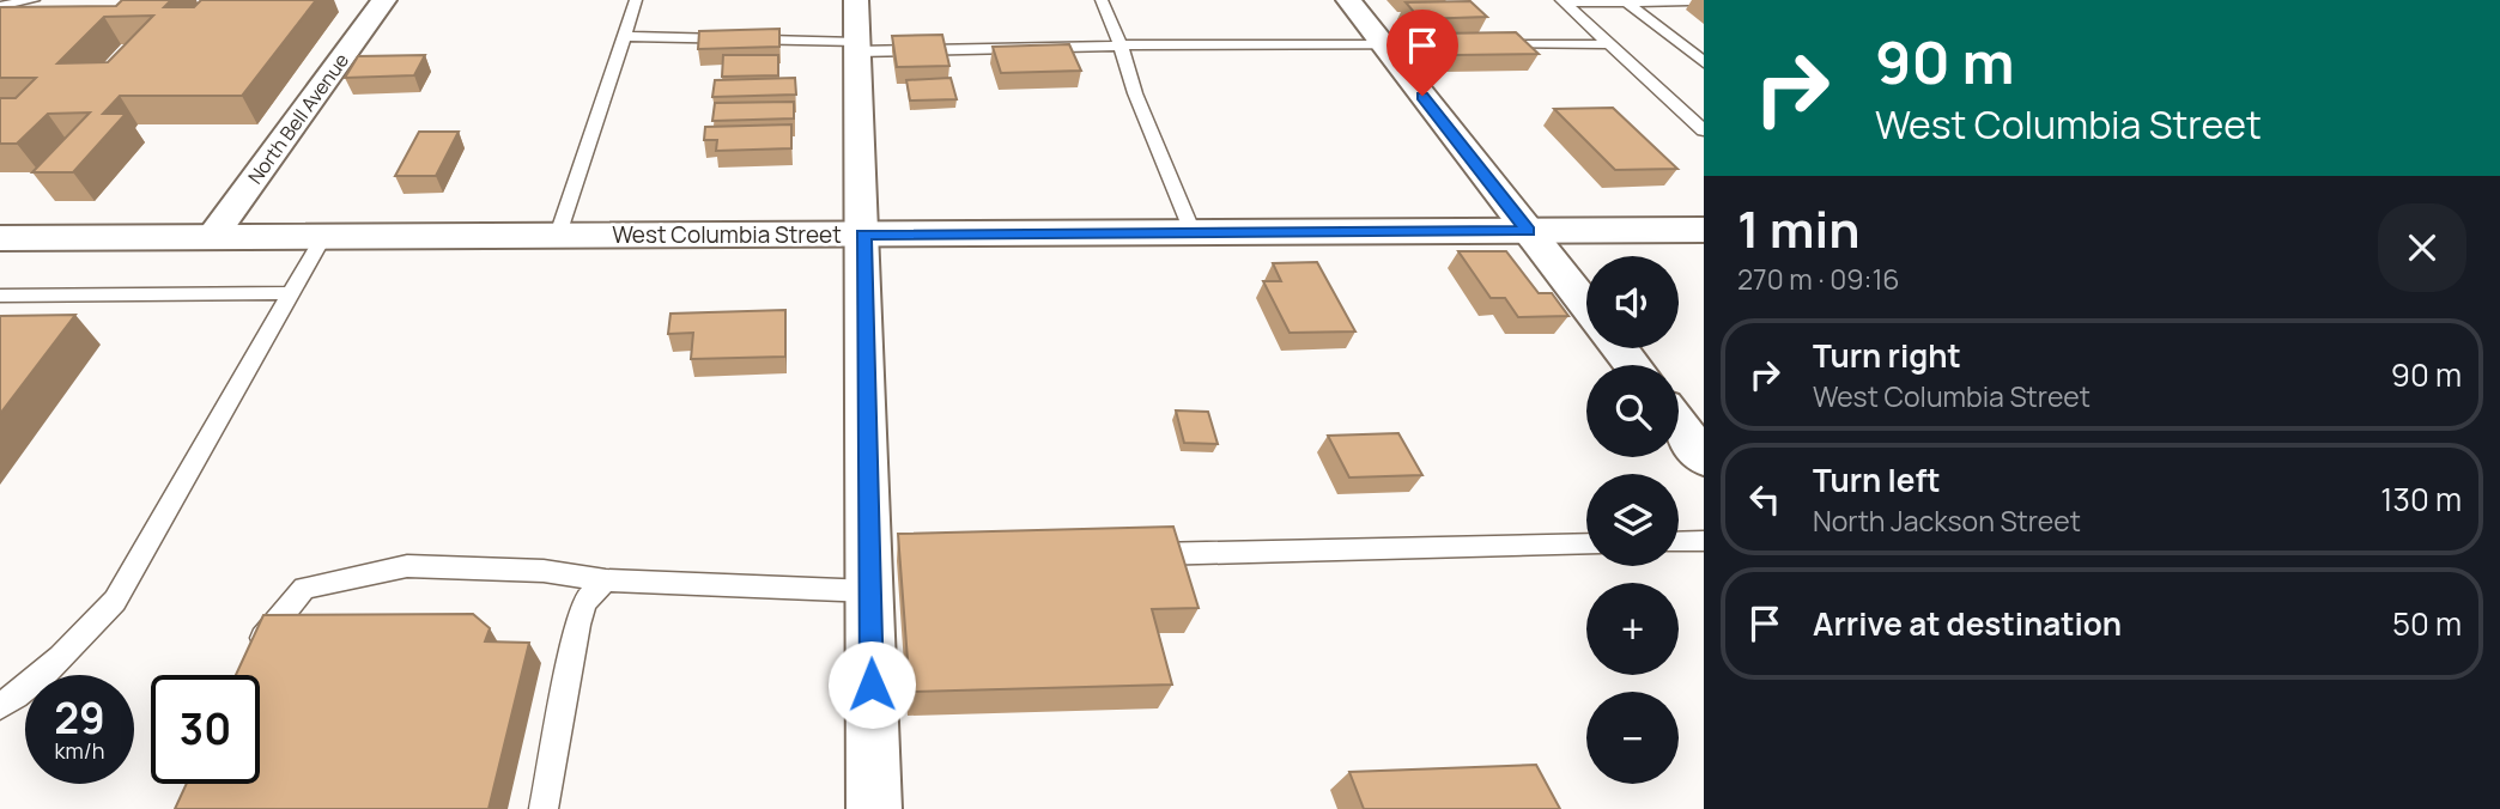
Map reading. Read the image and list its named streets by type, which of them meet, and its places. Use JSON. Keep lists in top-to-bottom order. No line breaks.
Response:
{"streets":{"main road":["West Columbia Street"],"street":["North Bell Avenue"]},"crossings":[["North Bell Avenue","West Columbia Street"]],"page":{"turn":["90 m","West Columbia Street"],"heading":["1 min","270 m · 09:16"],"map_buttons":["+","−"],"list":[{"name":"Turn right","note":"West Columbia Street","value":"90 m"},{"name":"Turn left","note":"North Jackson Street","value":"130 m"},{"name":"Arrive at destination","value":"50 m"}],"speed":"29 km/h","limit":"30"}}
